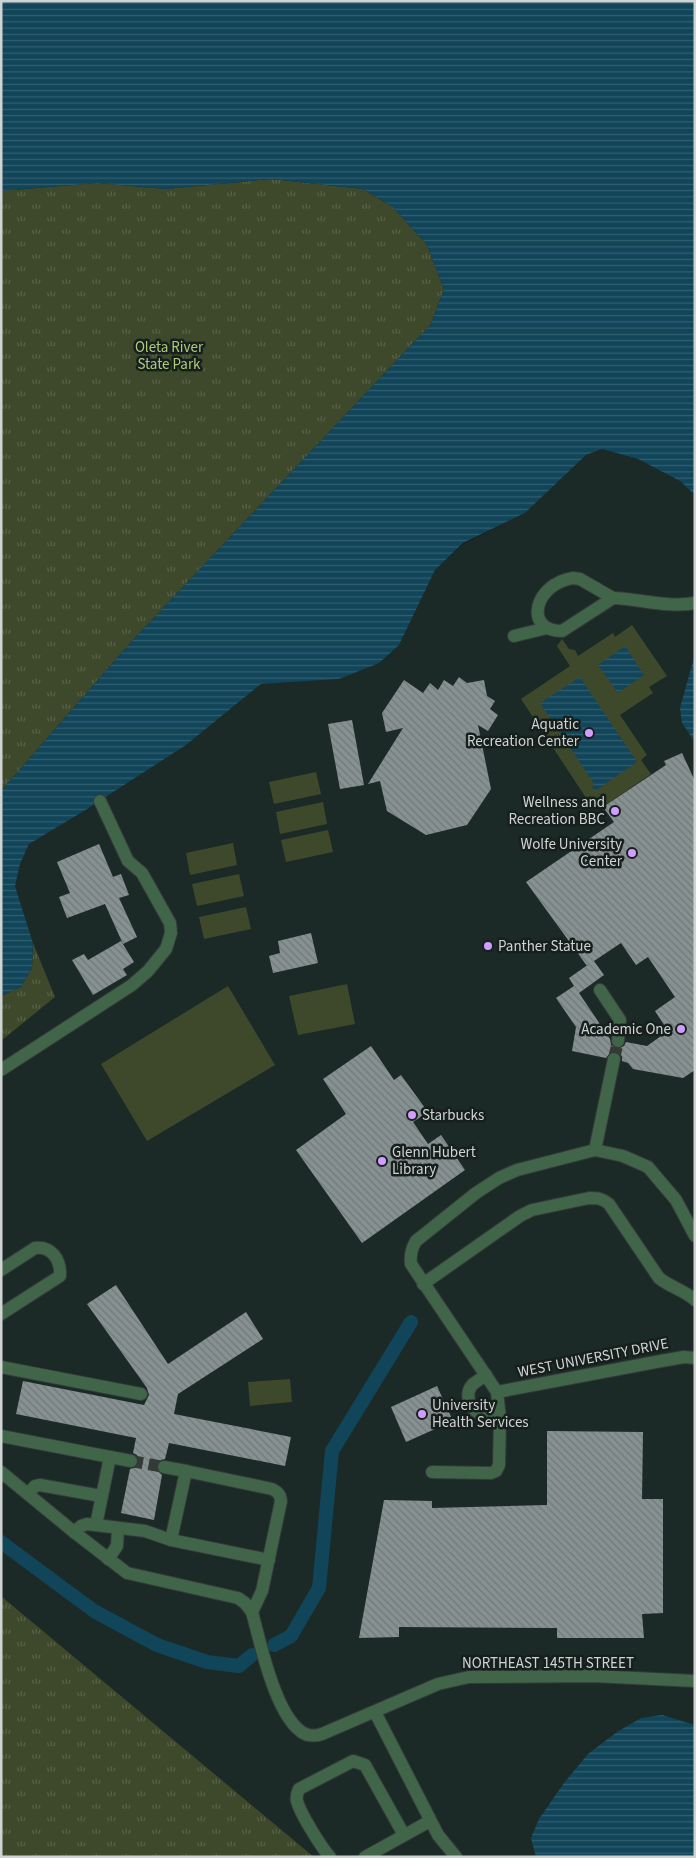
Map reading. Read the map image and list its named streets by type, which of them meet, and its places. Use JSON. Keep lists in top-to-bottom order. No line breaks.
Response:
{"streets":{"street":["WEST UNIVERSITY DRIVE","NORTHEAST 145TH STREET"]},"parks":["Oleta River State Park"],"places":["Aquatic Recreation Center","Wellness and Recreation BBC","Wolfe University Center","Panther Statue","Academic One","Starbucks","Glenn Hubert Library","University Health Services"]}
